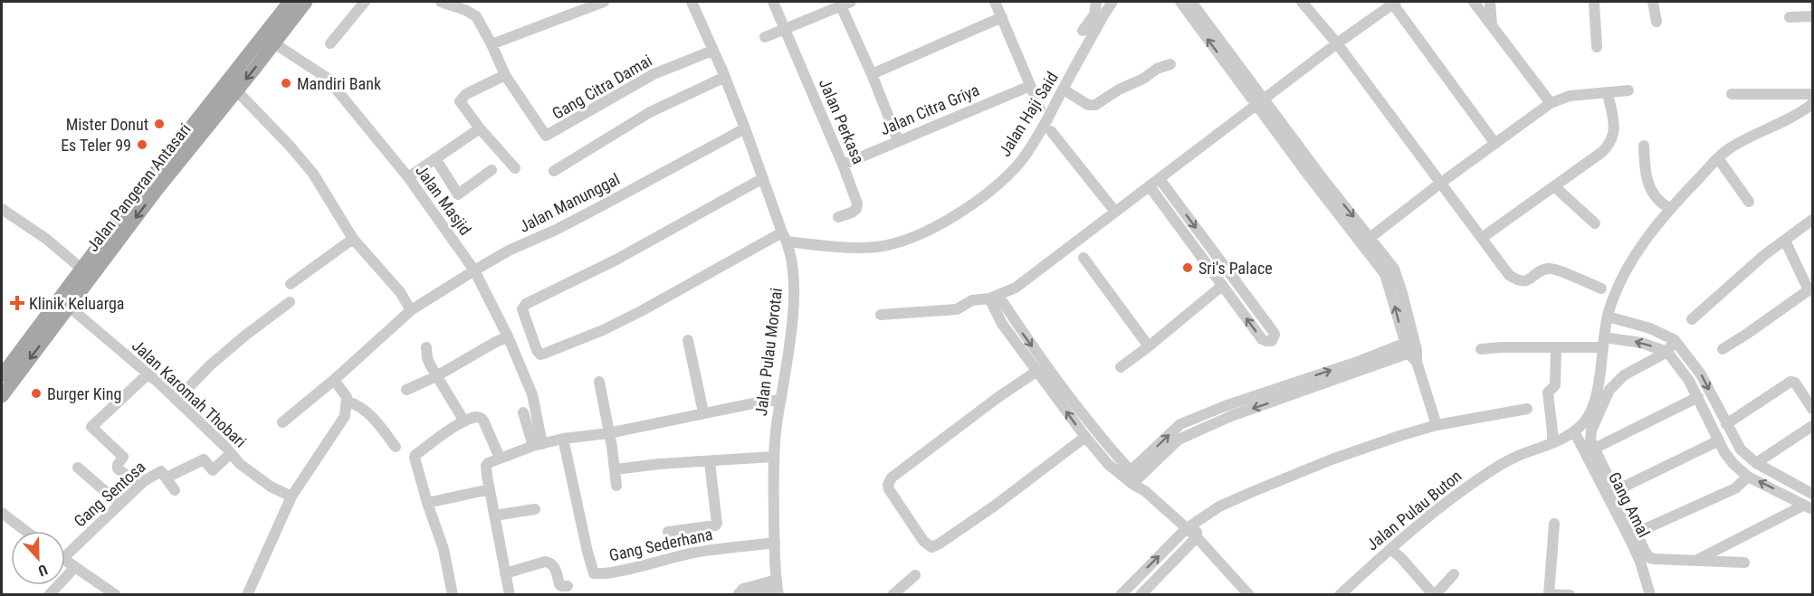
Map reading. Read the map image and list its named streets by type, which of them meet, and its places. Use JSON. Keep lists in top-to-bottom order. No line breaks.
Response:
{"streets":{"main road":["Jalan Pangeran Antasari"],"street":["Gang Citra Damai","Jalan Citra Griya","Jalan Haji Said","Jalan Perkasa","Jalan Masjid","Jalan Manunggal","Jalan Pulau Morotai","Jalan Karomah Thobari","Gang Sentosa","Gang Amal","Jalan Pulau Buton","Gang Sederhana"]},"crossings":[["Gang Citra Damai","Jalan Pulau Morotai"],["Jalan Citra Griya","Jalan Perkasa"],["Jalan Haji Said","Jalan Pulau Morotai"],["Jalan Pangeran Antasari","Jalan Masjid"],["Jalan Pangeran Antasari","Jalan Karomah Thobari"],["Jalan Masjid","Jalan Manunggal"],["Jalan Manunggal","Jalan Pulau Morotai"],["Jalan Pulau Morotai","Gang Sederhana"],["Gang Amal","Jalan Pulau Buton"]],"places":{"other":["Mandiri Bank","Mister Donut","Es Teler 99","Sri's Palace","Burger King"],"health":["Klinik Keluarga"]},"north":"bottom"}
